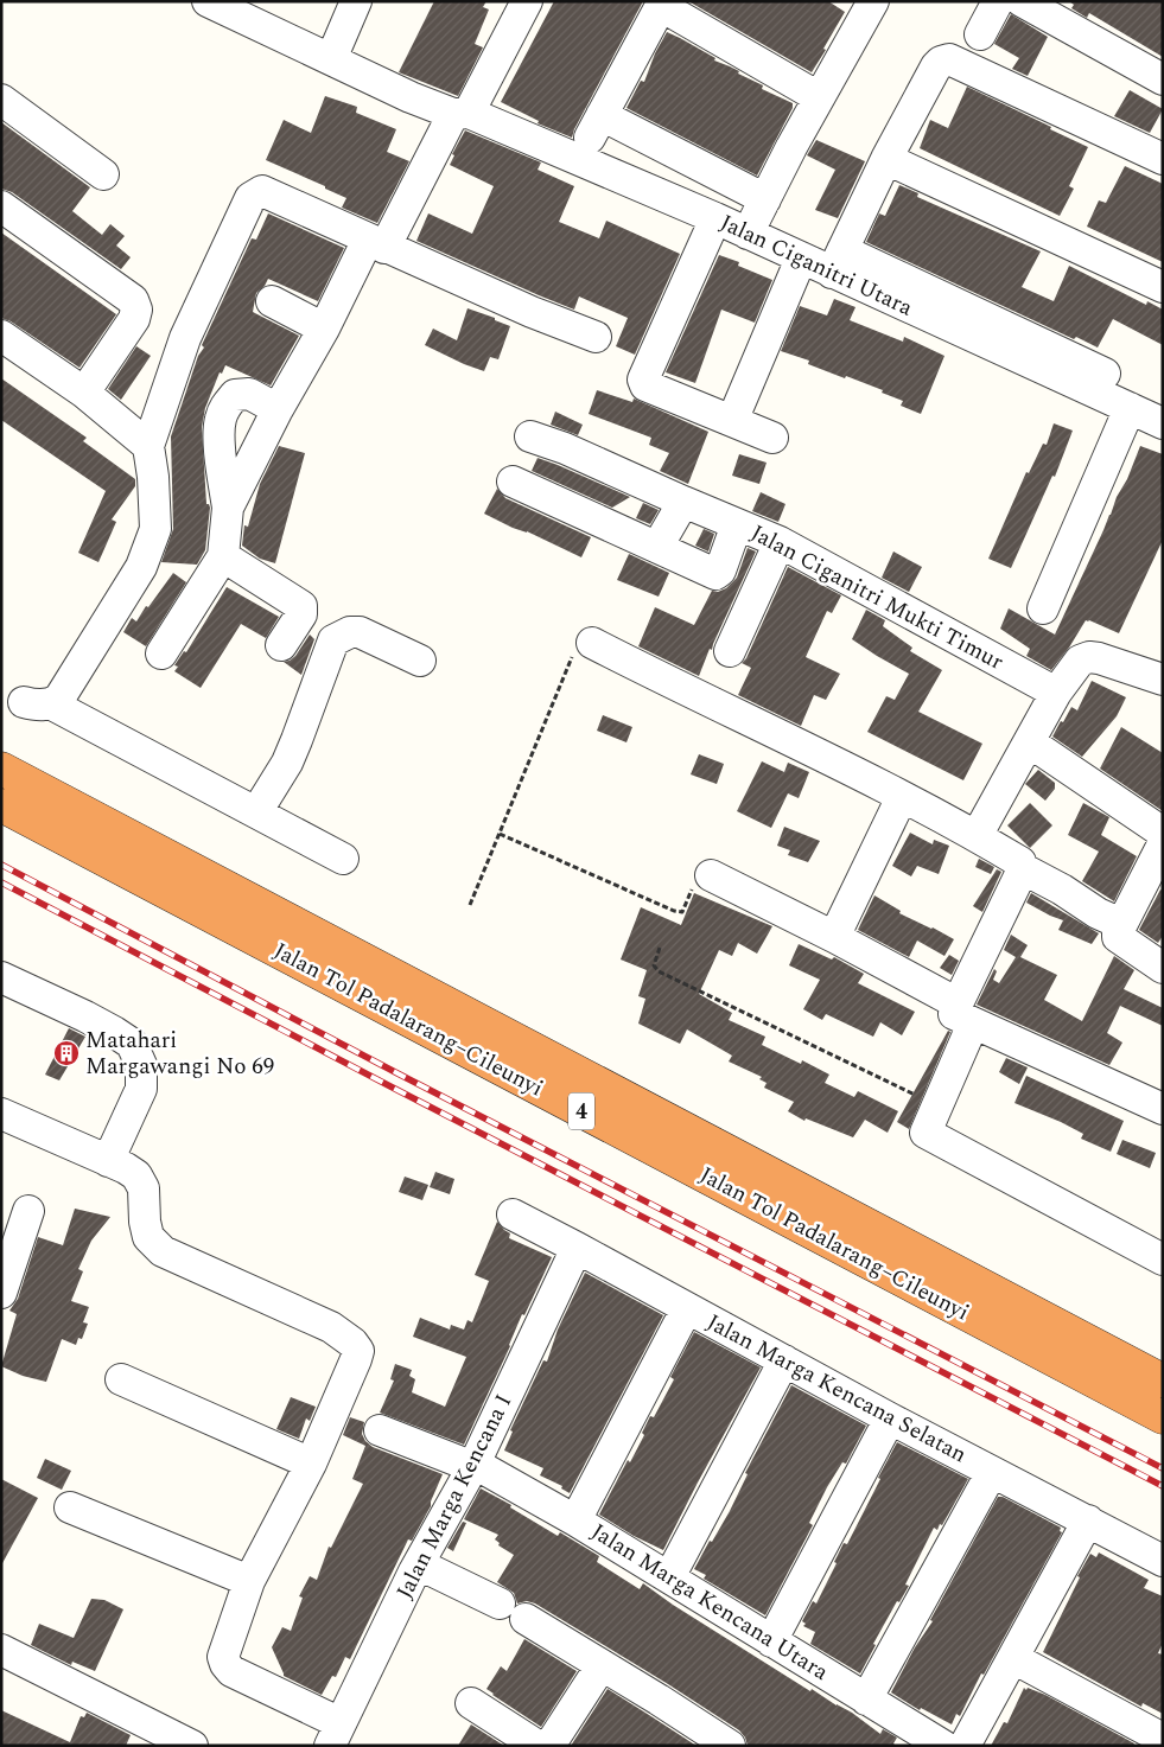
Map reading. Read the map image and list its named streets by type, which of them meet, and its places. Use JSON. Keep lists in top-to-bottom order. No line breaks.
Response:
{"streets":{"highway":["Jalan Tol Padalarang–Cileunyi","4"],"street":["Jalan Ciganitri Utara","Jalan Ciganitri Mukti Timur","Jalan Marga Kencana Selatan","Jalan Marga Kencana I","Jalan Marga Kencana Utara"]},"crossings":[["Jalan Marga Kencana Selatan","Jalan Marga Kencana I"],["Jalan Marga Kencana I","Jalan Marga Kencana Utara"]],"places":{"building":["Matahari Margawangi No 69"]}}
